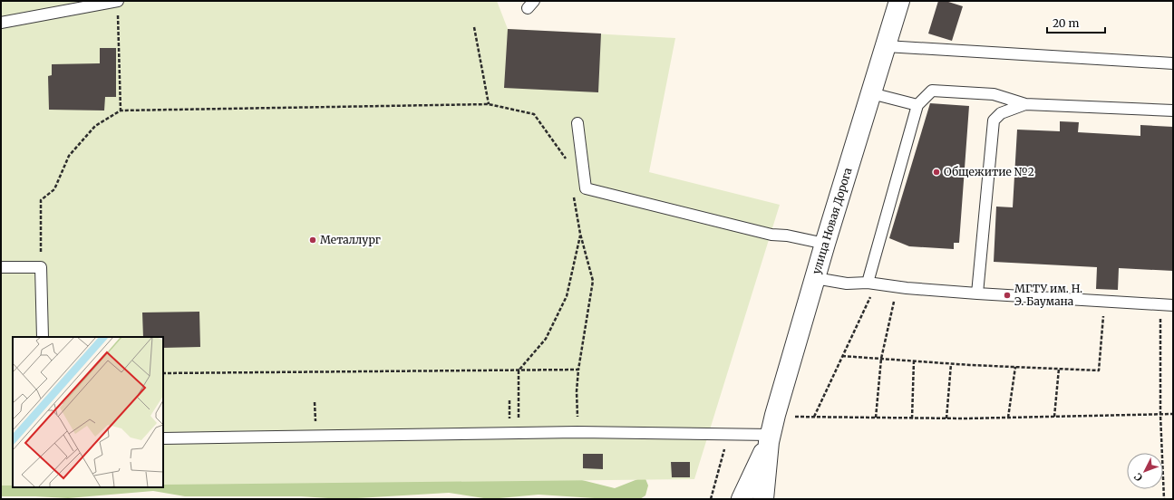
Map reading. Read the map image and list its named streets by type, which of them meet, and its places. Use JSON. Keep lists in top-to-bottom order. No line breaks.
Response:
{"streets":{"street":["улица Новая Дорога"]},"places":["Общежитие №2","Металлург","МГТУ им. Н. Э. Баумана"],"scale_bar":"20 m","north":"bottom left"}
